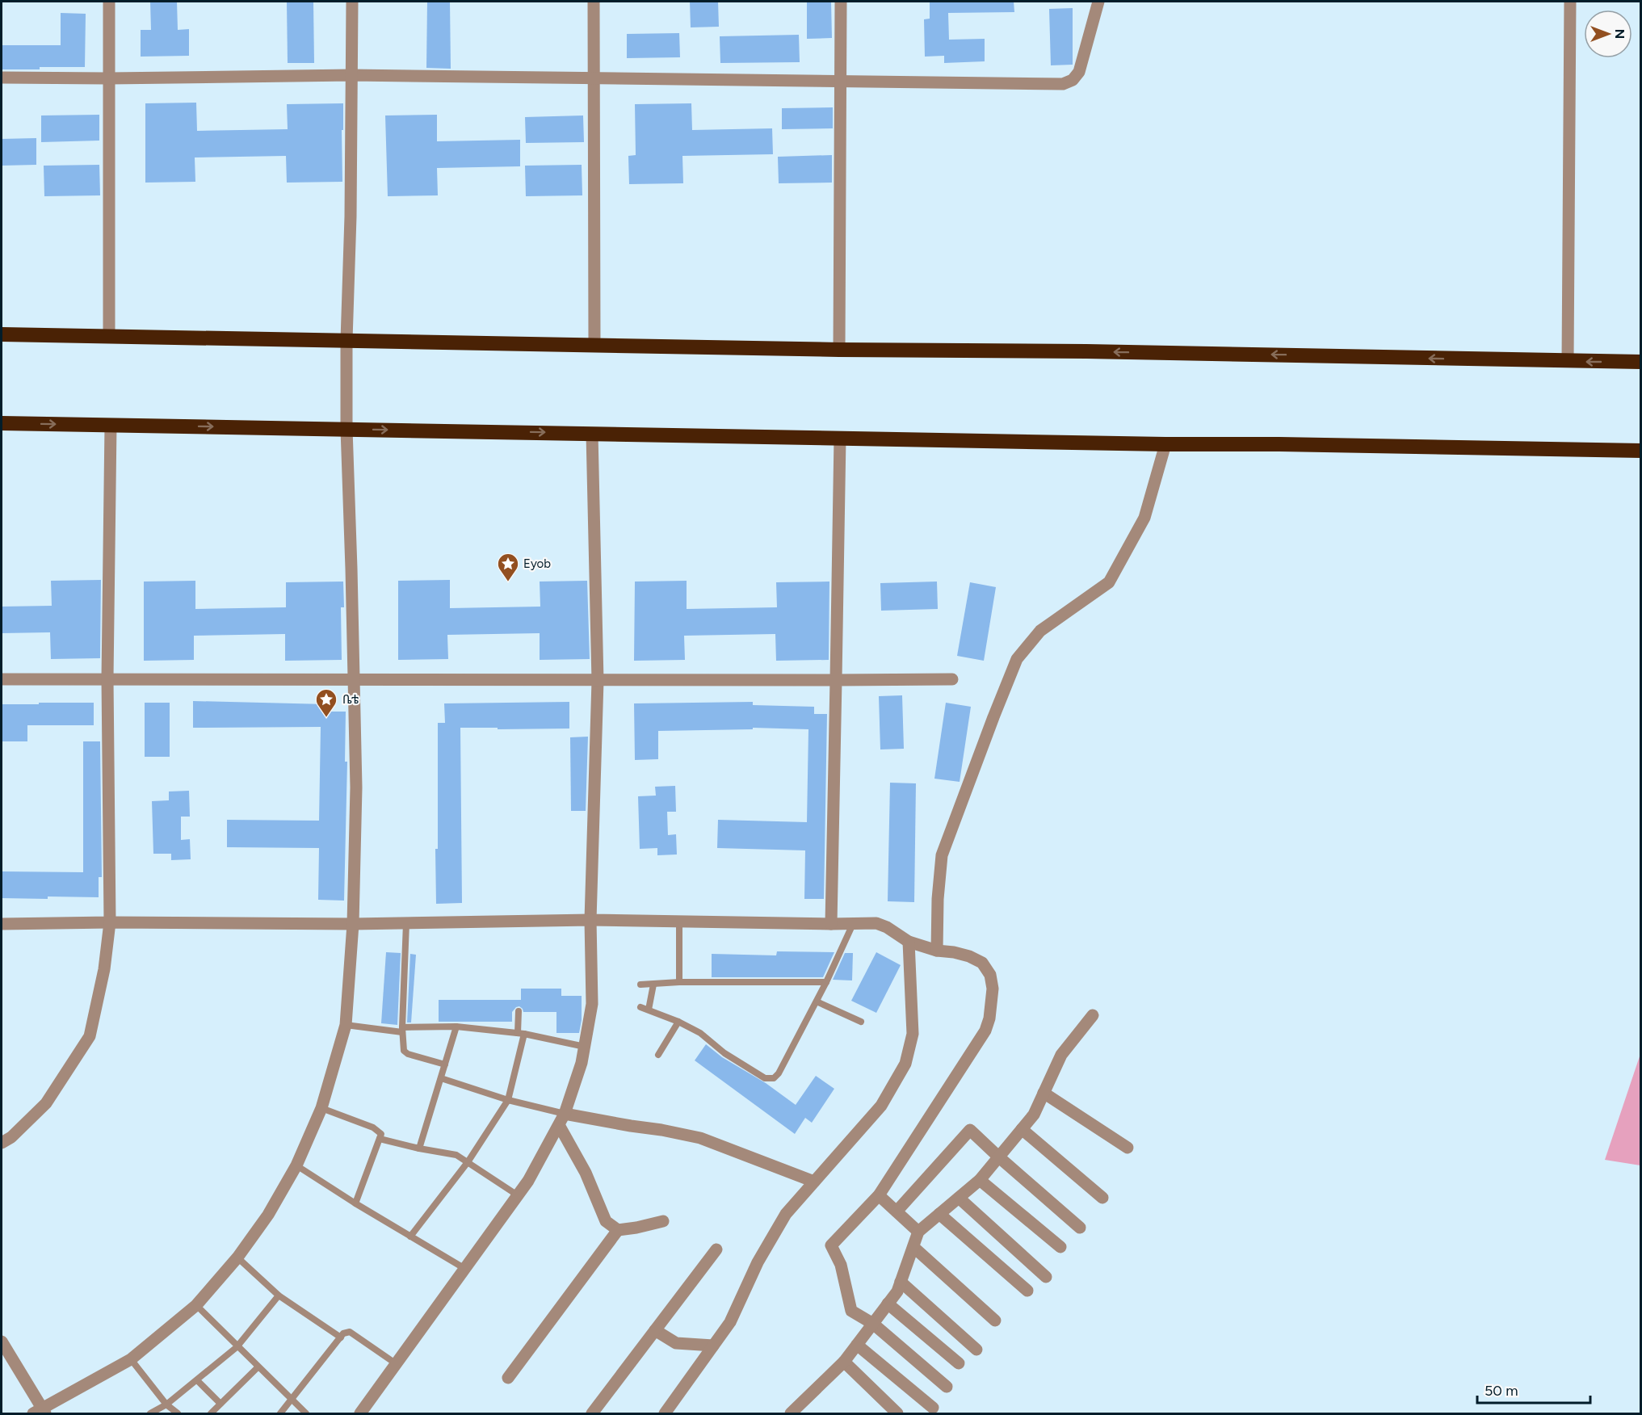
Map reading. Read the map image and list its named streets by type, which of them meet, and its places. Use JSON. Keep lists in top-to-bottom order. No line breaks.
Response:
{"places":{"place":["Eyob","ቤቴ"]},"scale_bar":"50 m","north":"right"}
